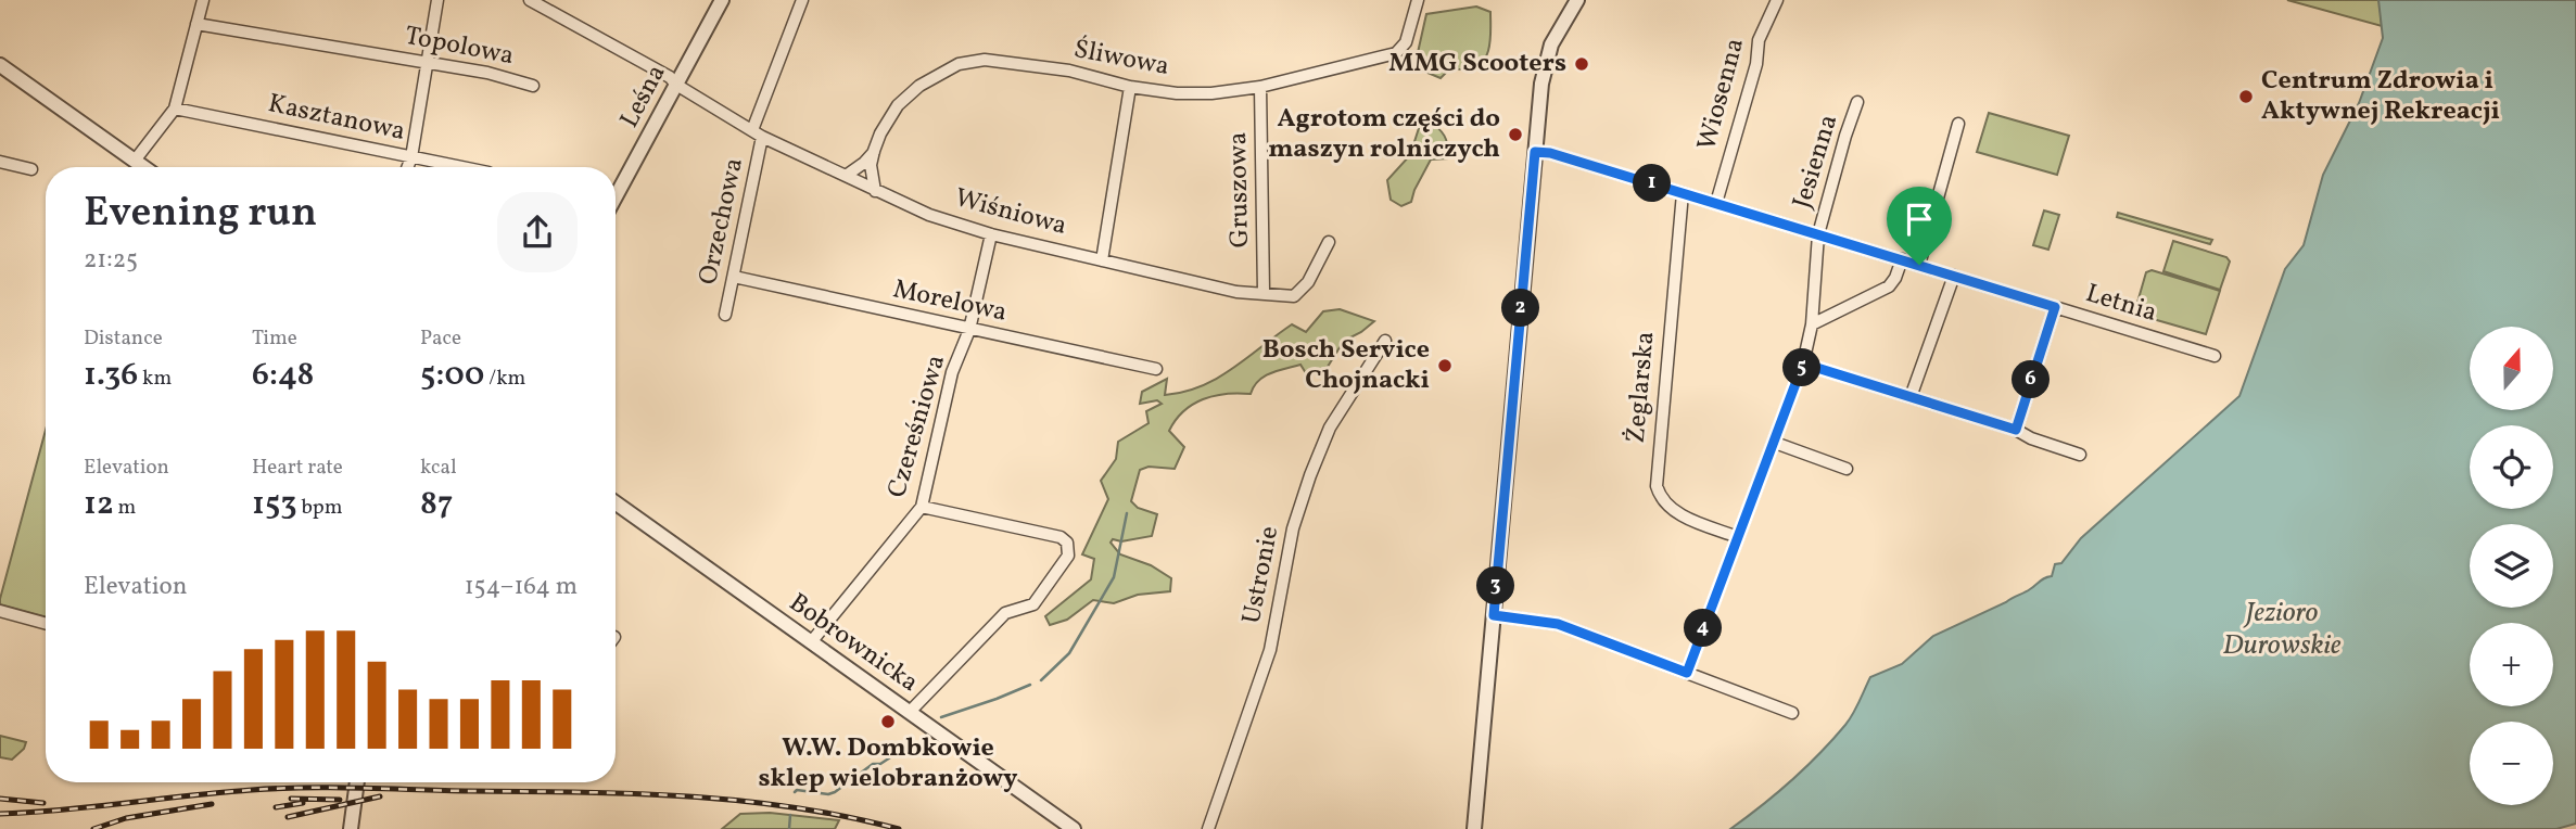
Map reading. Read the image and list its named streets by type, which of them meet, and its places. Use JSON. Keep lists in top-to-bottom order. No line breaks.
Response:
{"streets":{"street":["Topolowa","Śliwowa","Wiosenna","Leśna","Kasztanowa","Jesienna","Gruszowa","Wiśniowa","Orzechowa","Morelowa","Letnia","Żeglarska","Czereśniowa","Ustronie","Bobrownicka"]},"crossings":[["Śliwowa","Gruszowa"],["Śliwowa","Wiśniowa"],["Wiosenna","Letnia"],["Leśna","Wiśniowa"],["Jesienna","Letnia"],["Jesienna","Żeglarska"],["Gruszowa","Wiśniowa"],["Wiśniowa","Orzechowa"],["Wiśniowa","Czereśniowa"],["Orzechowa","Morelowa"],["Morelowa","Czereśniowa"],["Letnia","Żeglarska"],["Czereśniowa","Bobrownicka"]],"water":["Jezioro Durowskie"],"places":["MMG Scooters","Centrum Zdrowia i Aktywnej Rekreacji","Agrotom części do maszyn rolniczych","Bosch Service Chojnacki","W.W. Dombkowie sklep wielobranżowy"],"north":"top","page":{"pins":["1","2","5","6","3","4"],"heading":["Evening run","21:25"],"stats":[["Distance","1.36 km"],["Time","6:48"],["Pace","5:00 /km"],["Elevation","12 m"],["Heart rate","153 bpm"],["kcal","87"]],"map_buttons":["+","−"],"chart":["Elevation","154–164 m"]}}
